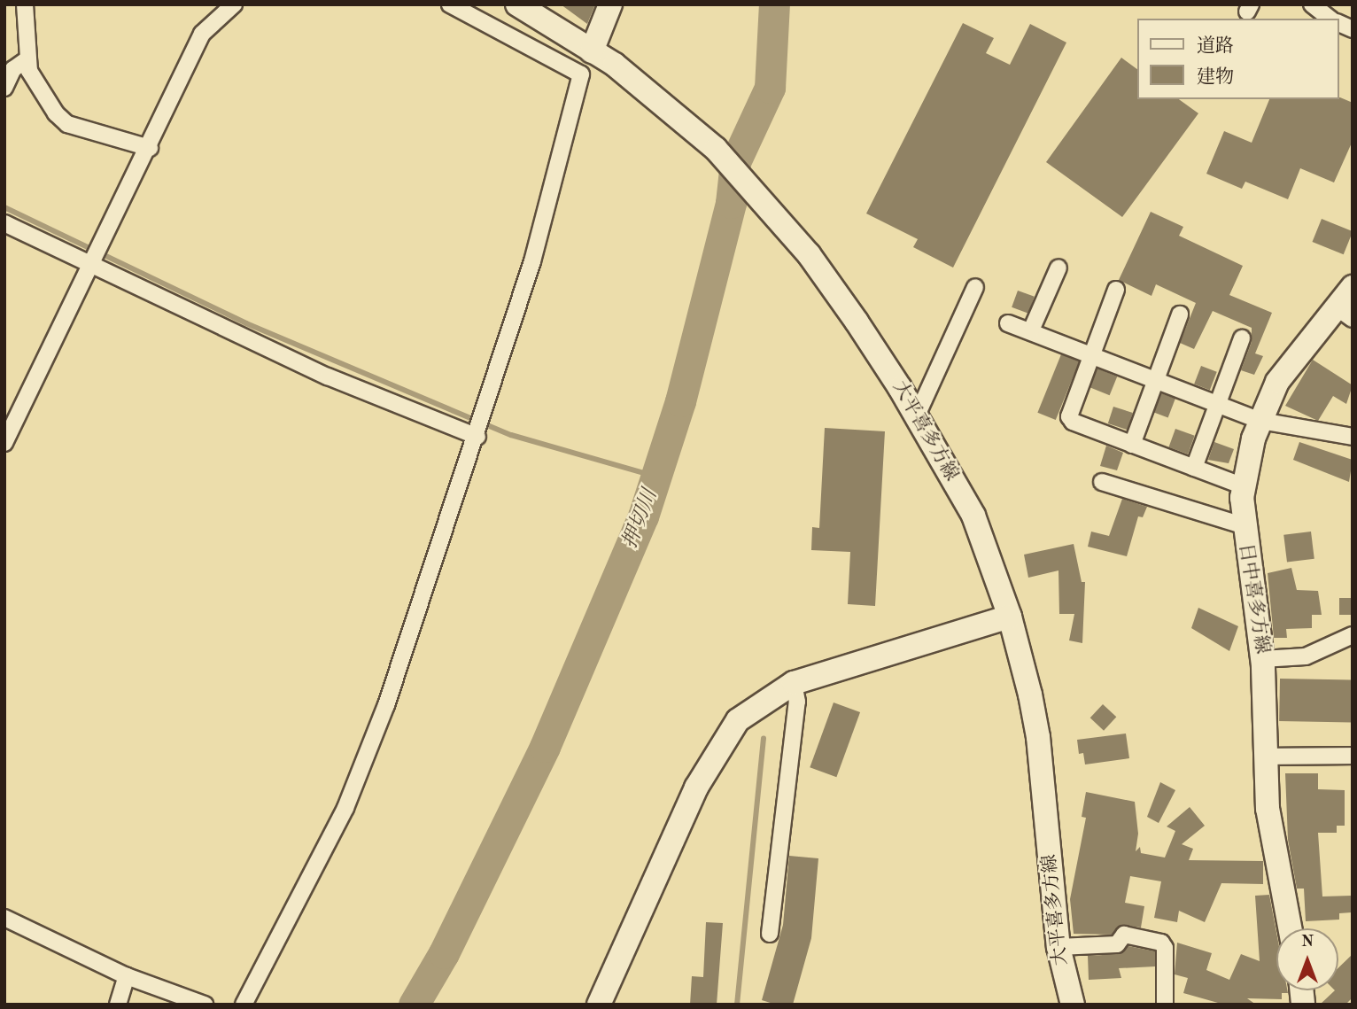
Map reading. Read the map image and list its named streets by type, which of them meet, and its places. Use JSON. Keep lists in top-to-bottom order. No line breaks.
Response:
{"streets":{"main road":["大平喜多方線","日中喜多方線"]},"water":["押切川"],"legend":["道路","建物"],"north":"top"}
